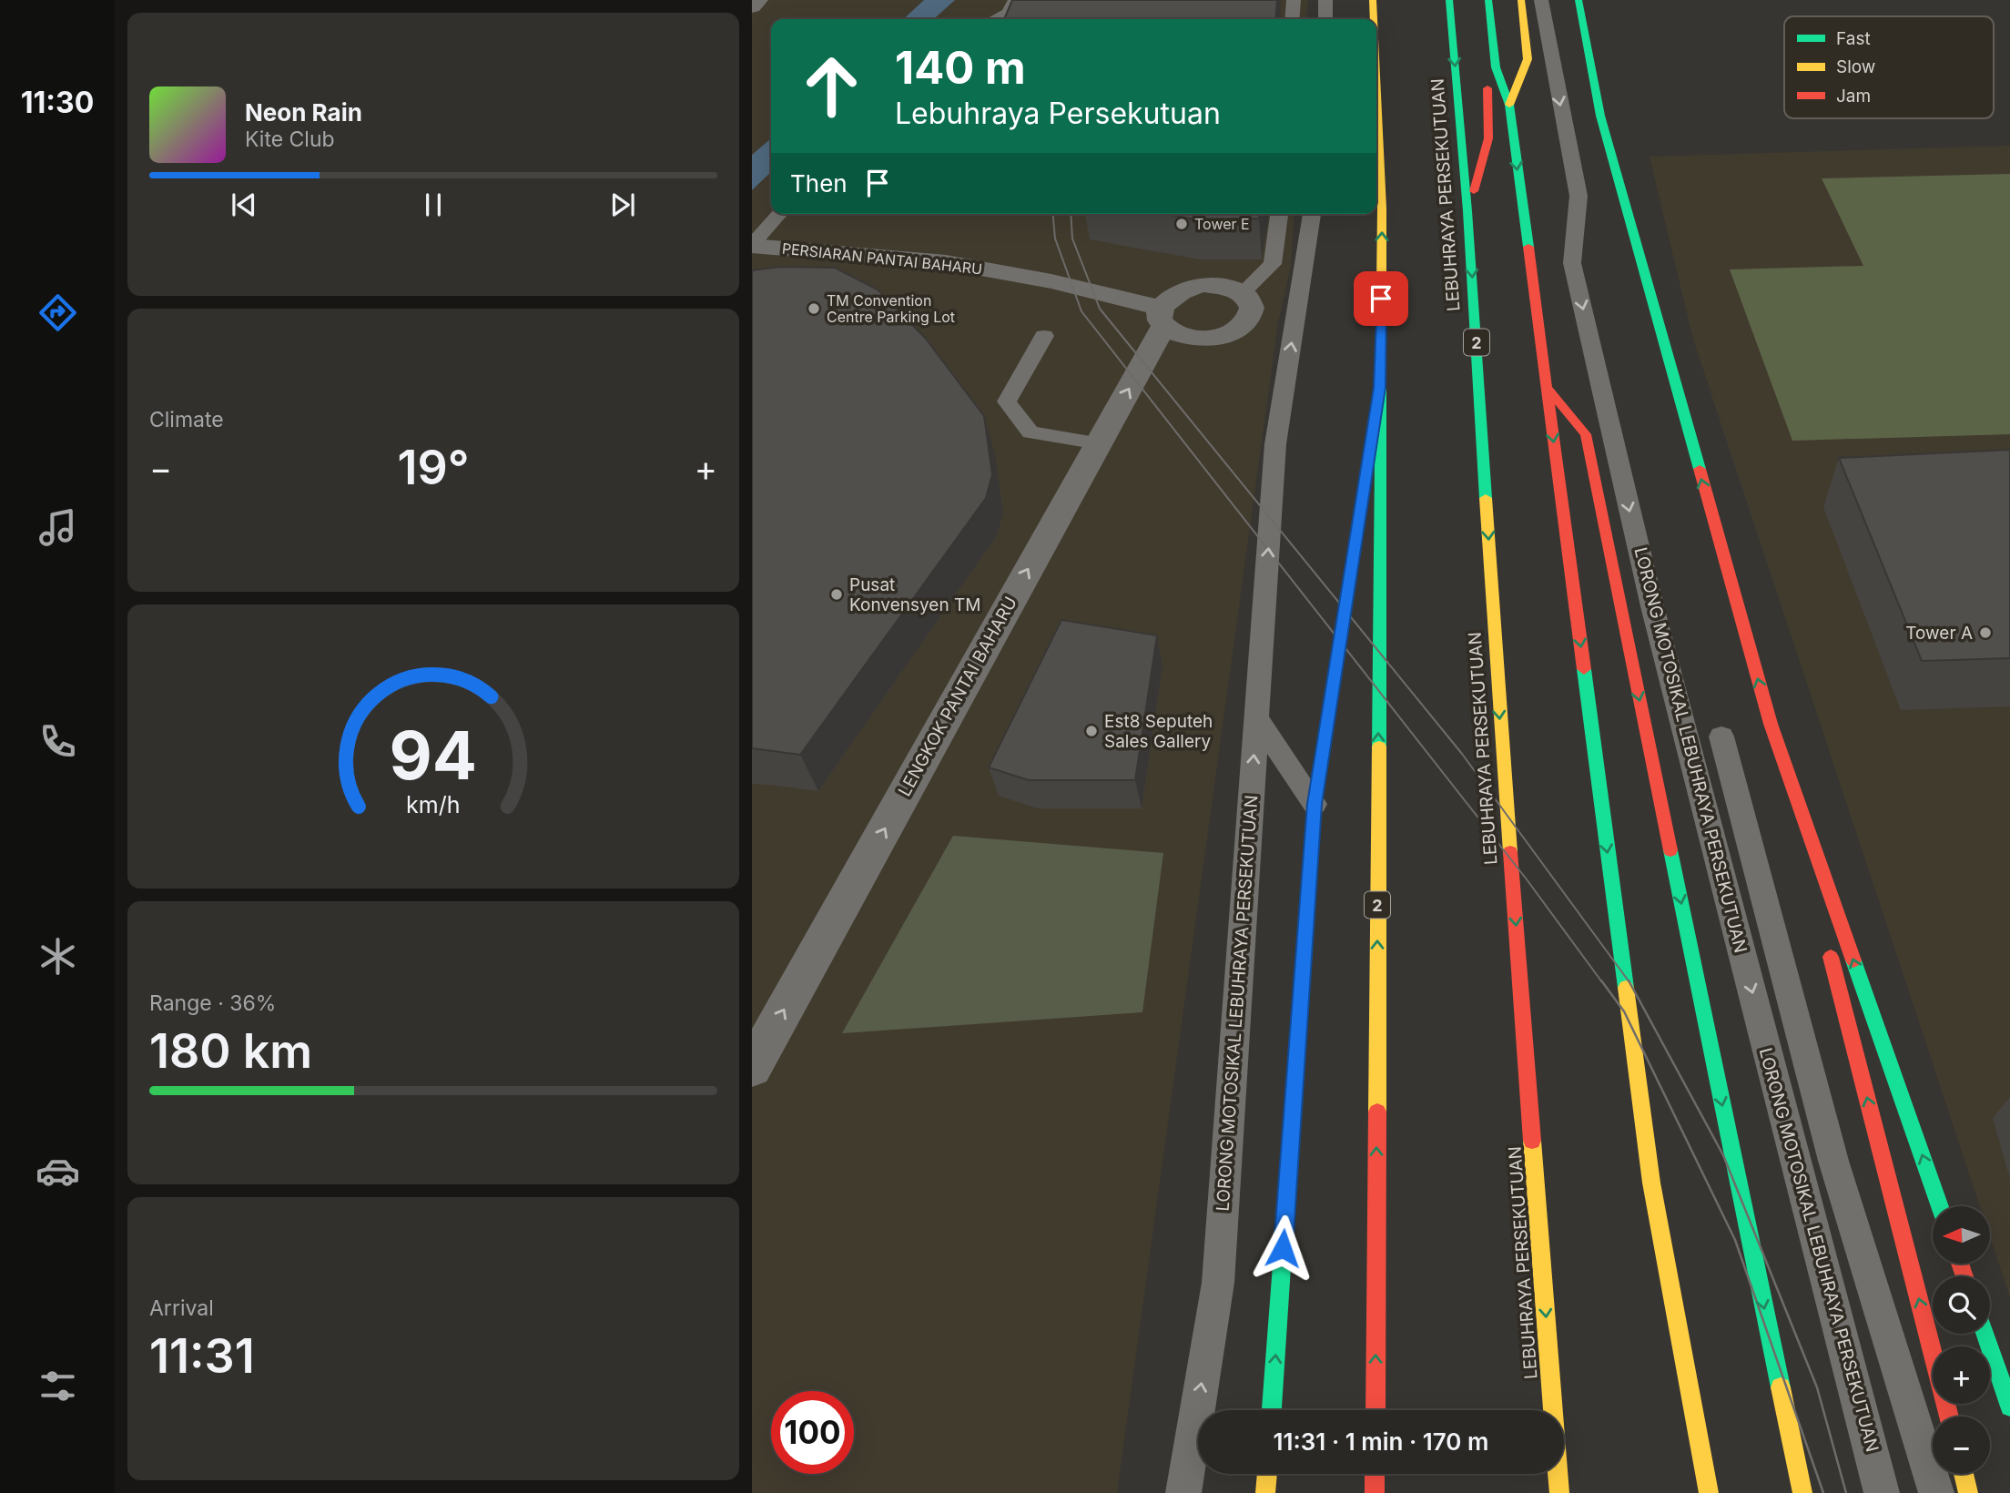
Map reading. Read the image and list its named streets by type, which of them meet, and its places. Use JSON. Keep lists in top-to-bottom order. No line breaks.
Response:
{"streets":{"main road":["LEBUHRAYA PERSEKUTUAN","2"],"street":["PERSIARAN PANTAI BAHARU","LENGKOK PANTAI BAHARU"],"lane":["LORONG MOTOSIKAL LEBUHRAYA PERSEKUTUAN"]},"crossings":[["PERSIARAN PANTAI BAHARU","LENGKOK PANTAI BAHARU"]],"one_way":["LENGKOK PANTAI BAHARU"],"places":["Tower E","TM Convention Centre Parking Lot","Pusat Konvensyen TM","Tower A","Est8 Seputeh Sales Gallery"],"legend":["Fast","Slow","Jam"],"north":"left","page":{"tabs":"11:30","turn":["140 m","Lebuhraya Persekutuan"],"song":["Neon Rain","Kite Club"],"then":"Then","tile":["Climate",["Range · 36%","180 km"],["Arrival","11:31"]],"heat":["−","19°","+"],"map_buttons":["+","−"],"limit":"100","trip":"11:31 · 1 min · 170 m","gauge":["94","km/h"]}}
